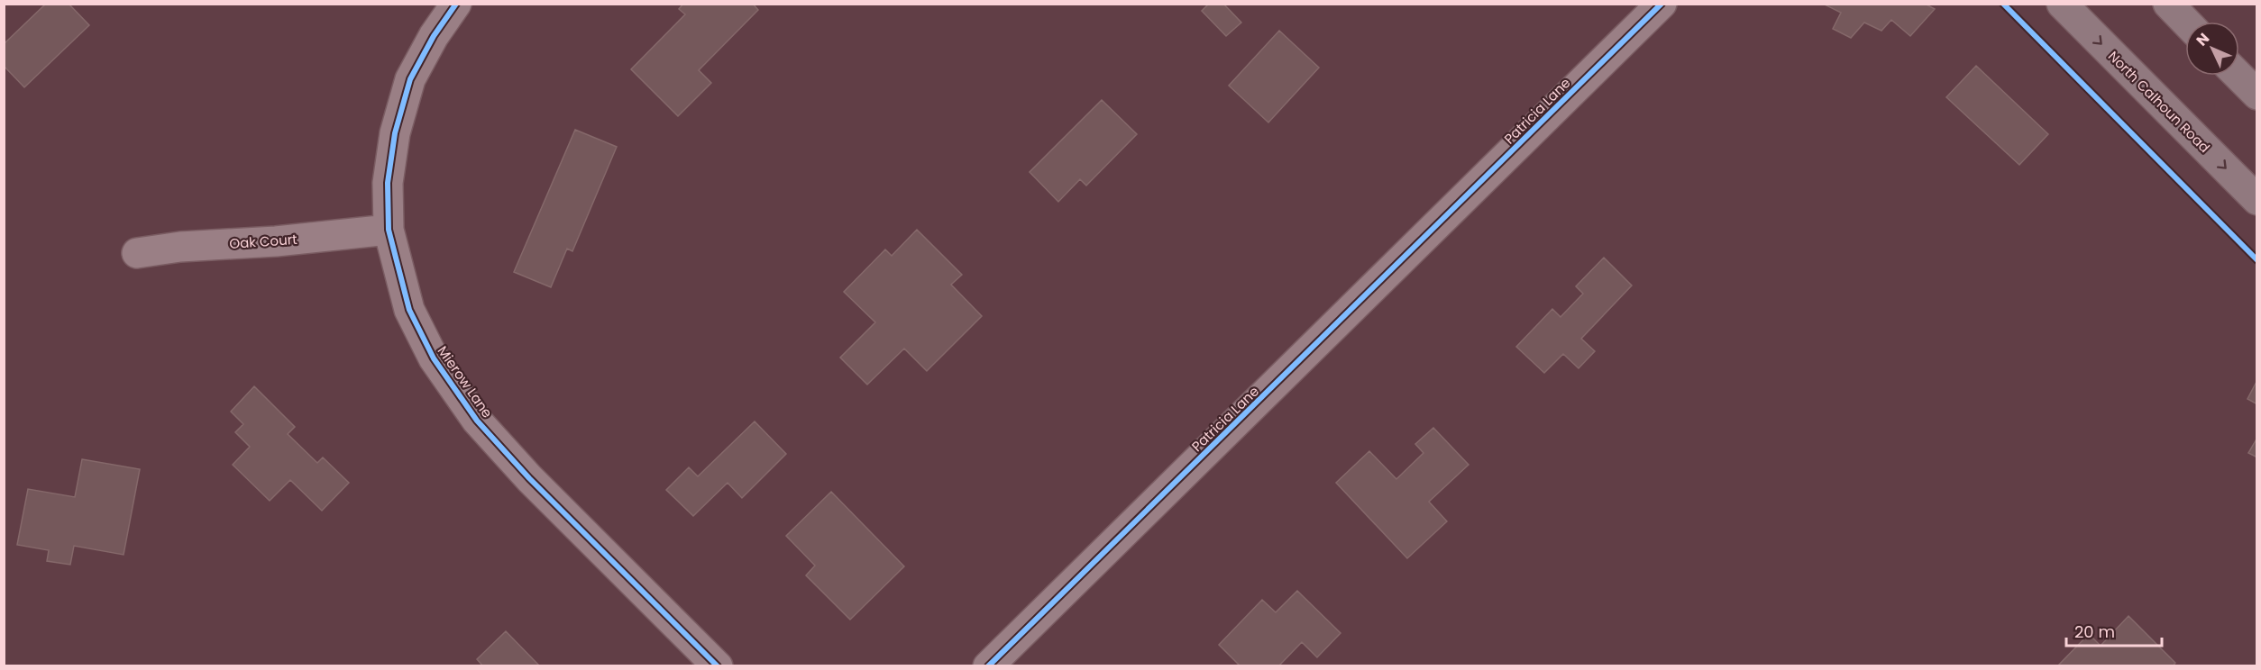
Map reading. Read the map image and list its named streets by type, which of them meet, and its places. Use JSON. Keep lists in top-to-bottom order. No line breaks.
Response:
{"streets":{"main road":["North Calhoun Road"],"street":["Patricia Lane","Oak Court","Mierow Lane"]},"crossings":[["Oak Court","Mierow Lane"]],"one_way":["North Calhoun Road"],"scale_bar":"20 m","north":"top left"}
